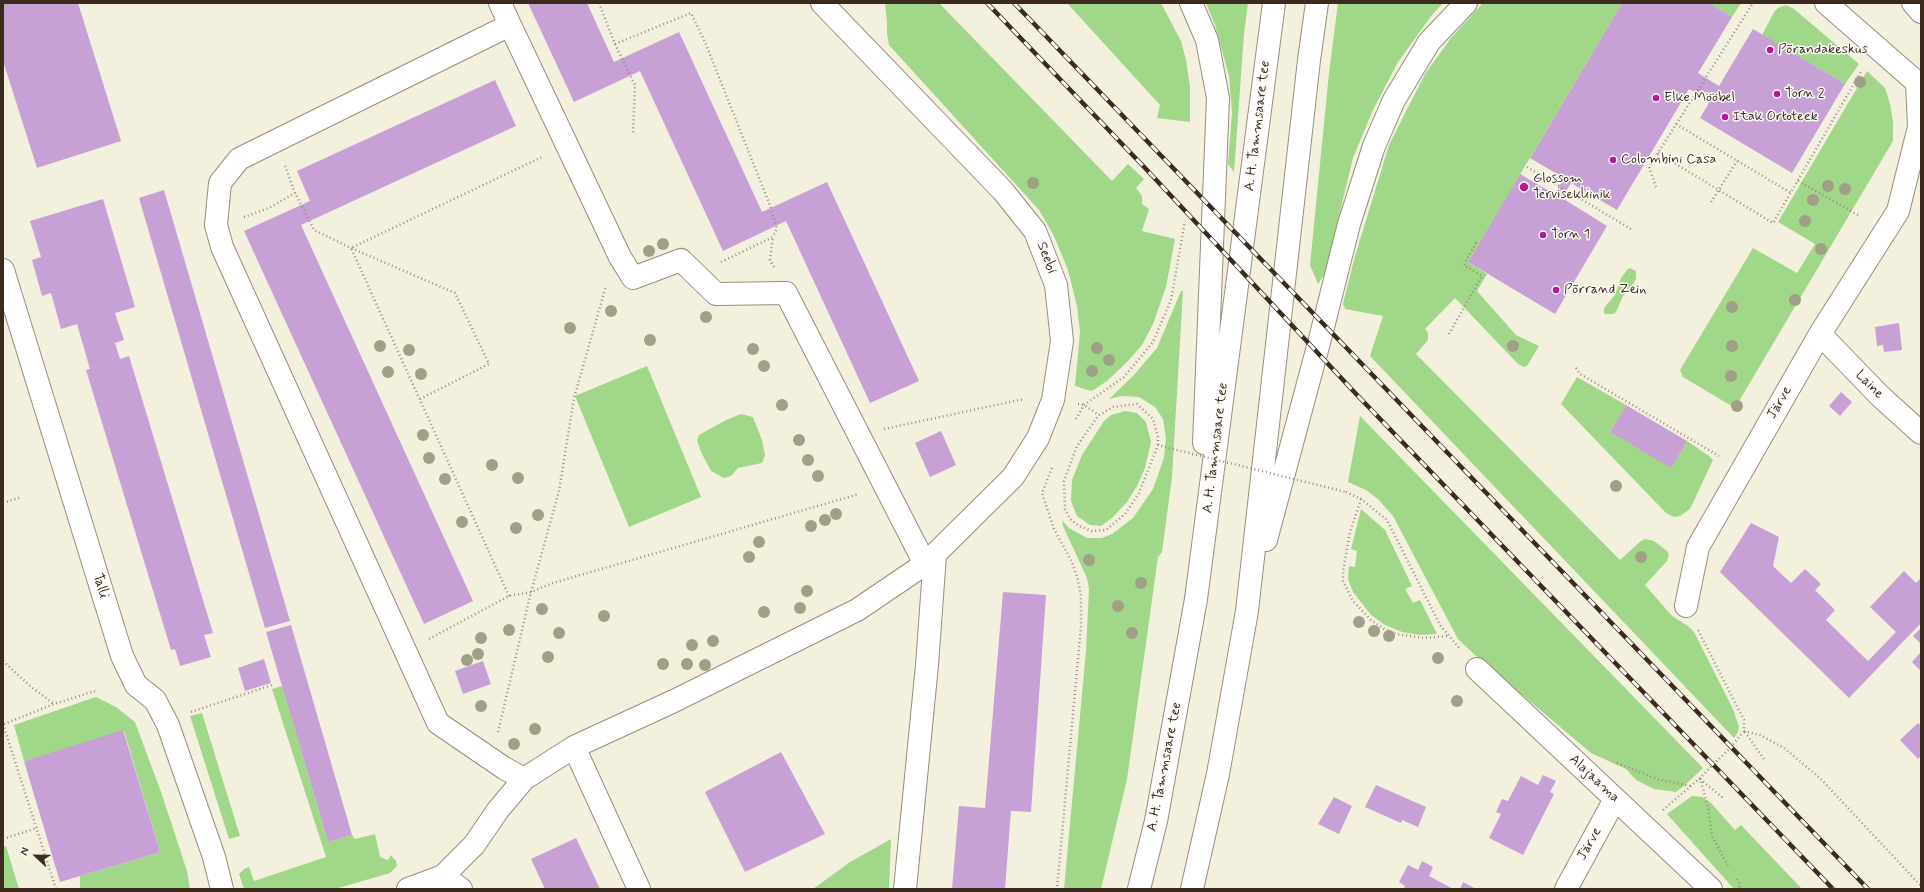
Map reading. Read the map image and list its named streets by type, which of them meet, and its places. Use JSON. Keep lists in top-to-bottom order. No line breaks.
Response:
{"streets":{"main road":["A. H. Tammsaare tee","Seebi","Laine","Järve","Talli","Alajaama"]},"crossings":[["Laine","Järve"],["Järve","Alajaama"]],"places":["Põrandakeskus","Torn 2","Elke Mööbel","Itak Ortoteek","Colombini Casa","Glossom Tervisekliinik","Torn 1","Põrrand Zein"],"north":"left"}
